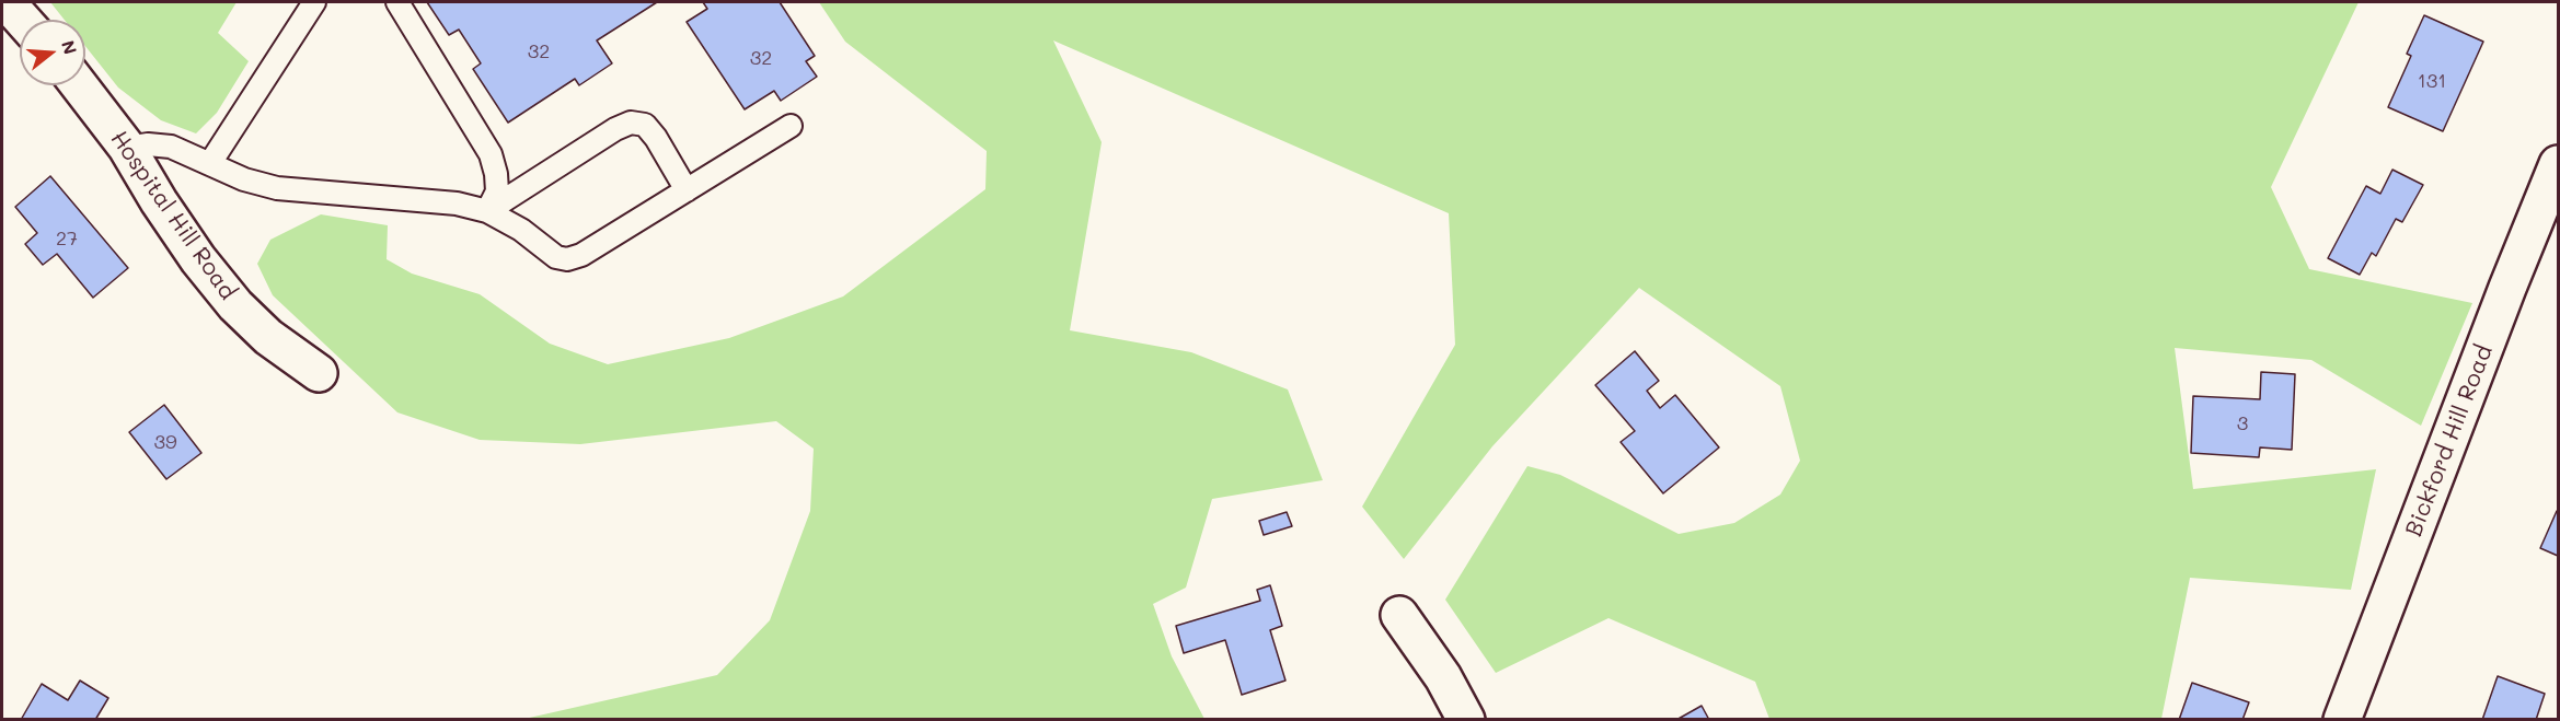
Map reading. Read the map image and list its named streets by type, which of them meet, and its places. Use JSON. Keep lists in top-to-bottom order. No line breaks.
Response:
{"streets":{"street":["Hospital Hill Road","Bickford Hill Road"]},"house_numbers":["32","32","131","27","3","39"],"north":"right"}
